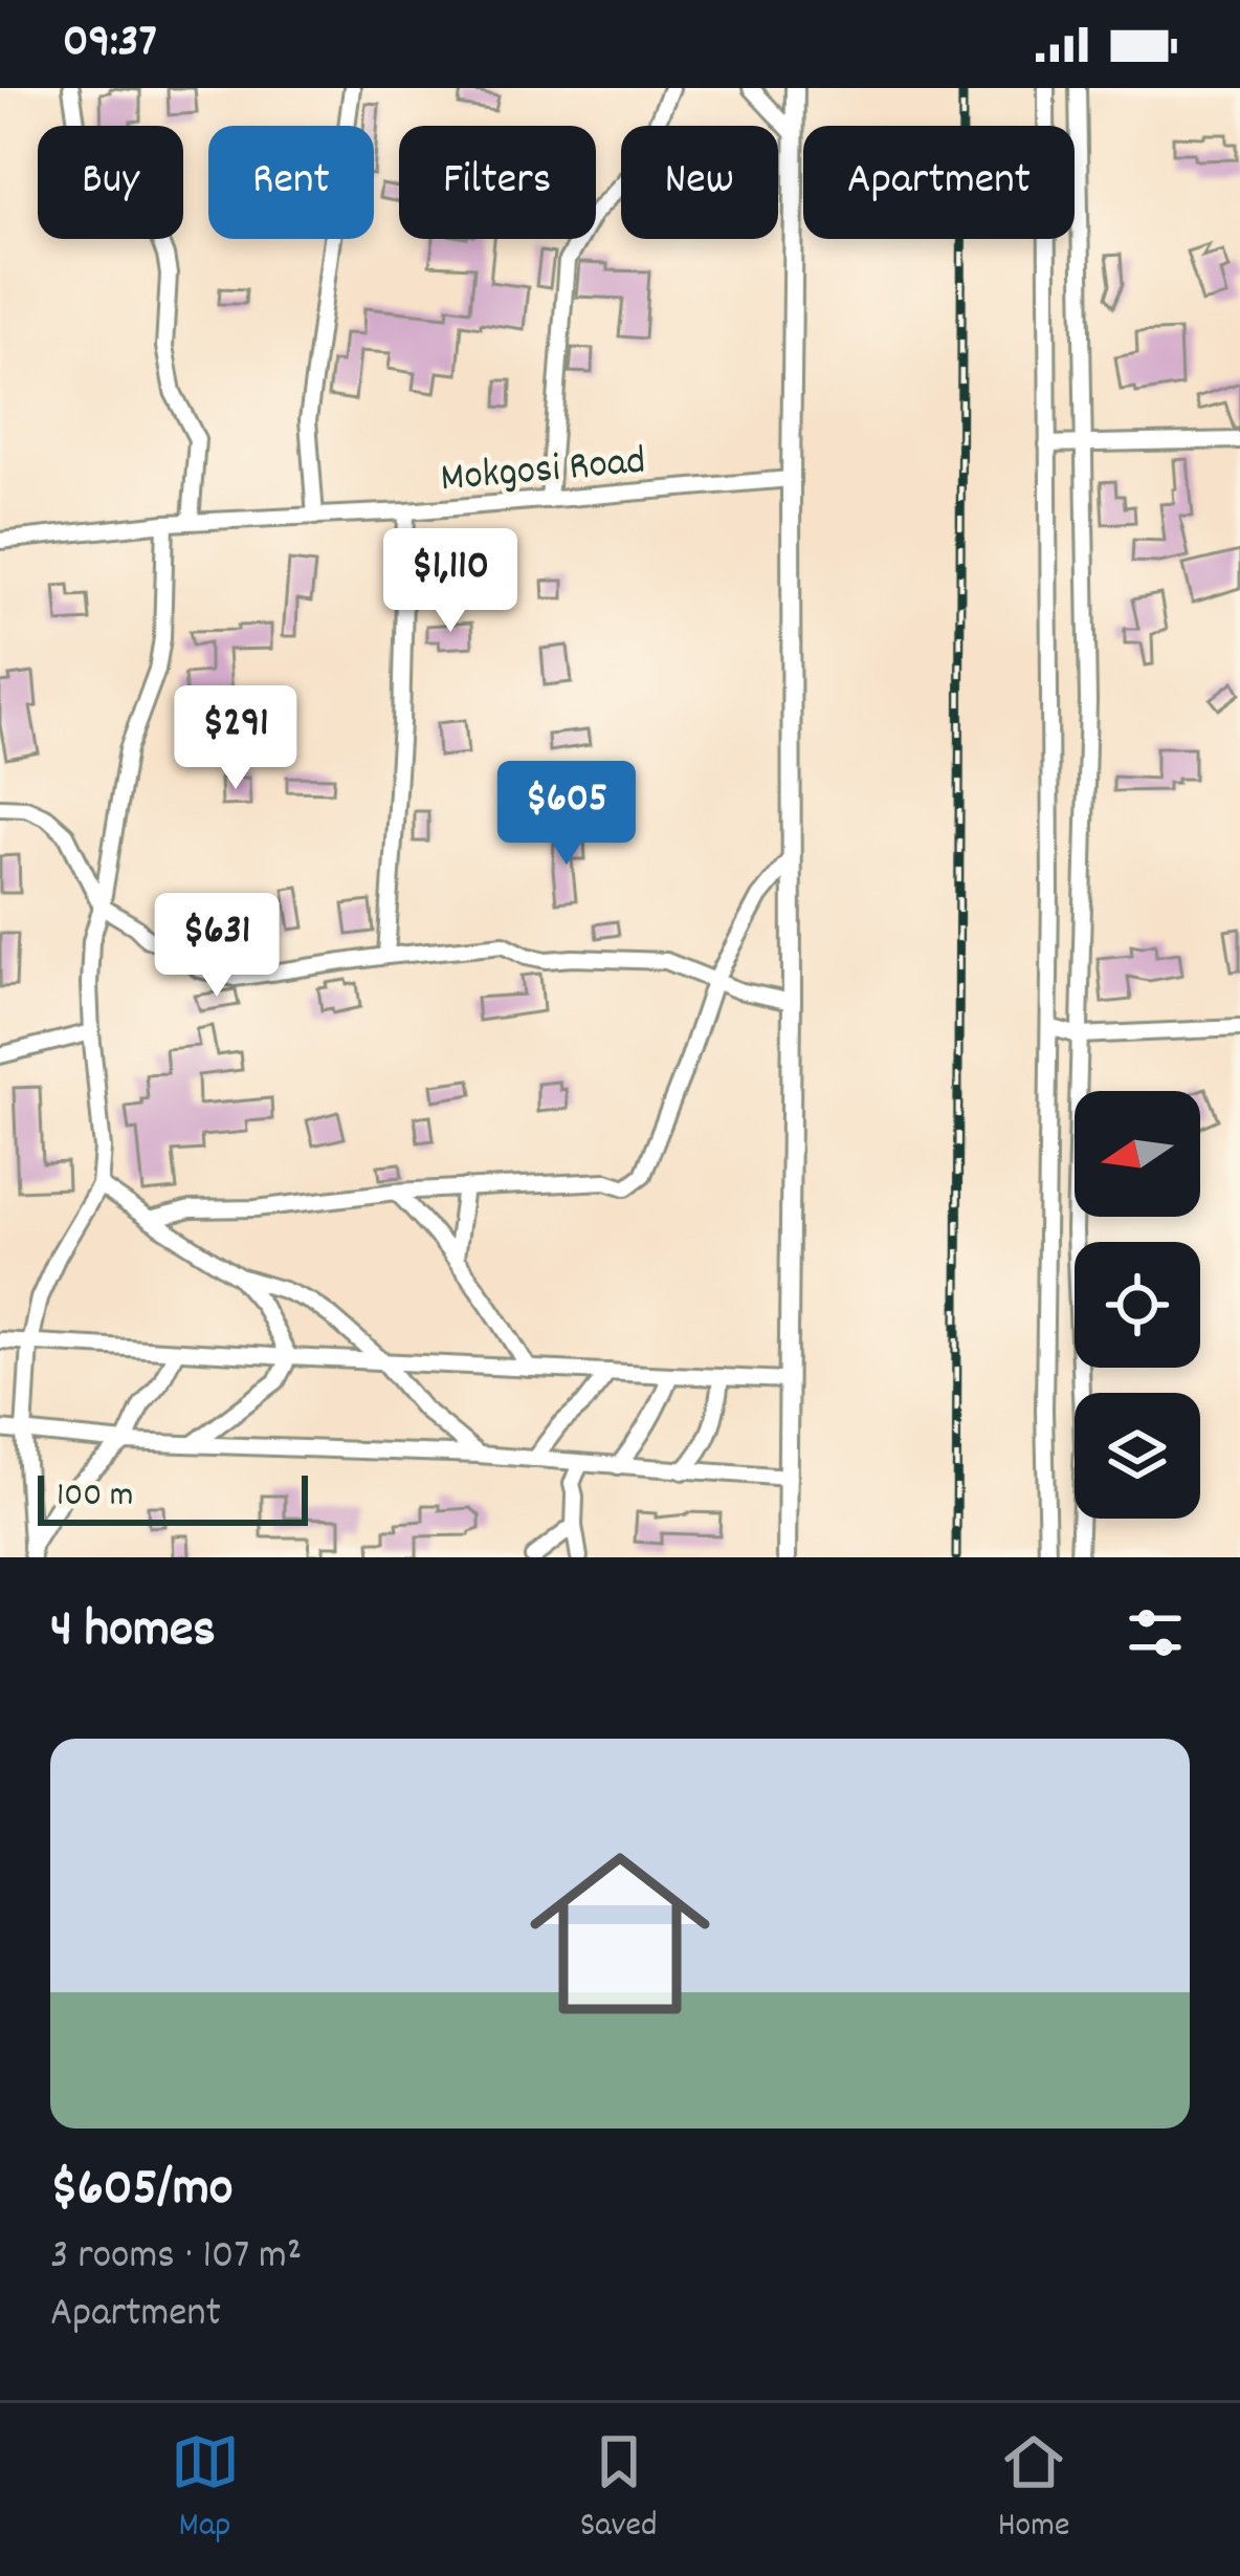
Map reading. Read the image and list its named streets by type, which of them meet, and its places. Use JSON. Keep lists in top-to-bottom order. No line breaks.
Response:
{"streets":{"street":["Mokgosi Road"]},"scale_bar":"100 m","north":"left","page":{"status":"09:37","chip":["Buy","Rent","Filters","New","Apartment"],"price":["$1,110","$291","$605","$631"],"scale":"100 m","heading":"4 homes","list":[{"name":"$605/mo","note":"3 rooms · 107 m² · Apartment"}],"tabs":["Map","Saved","Home"]}}
